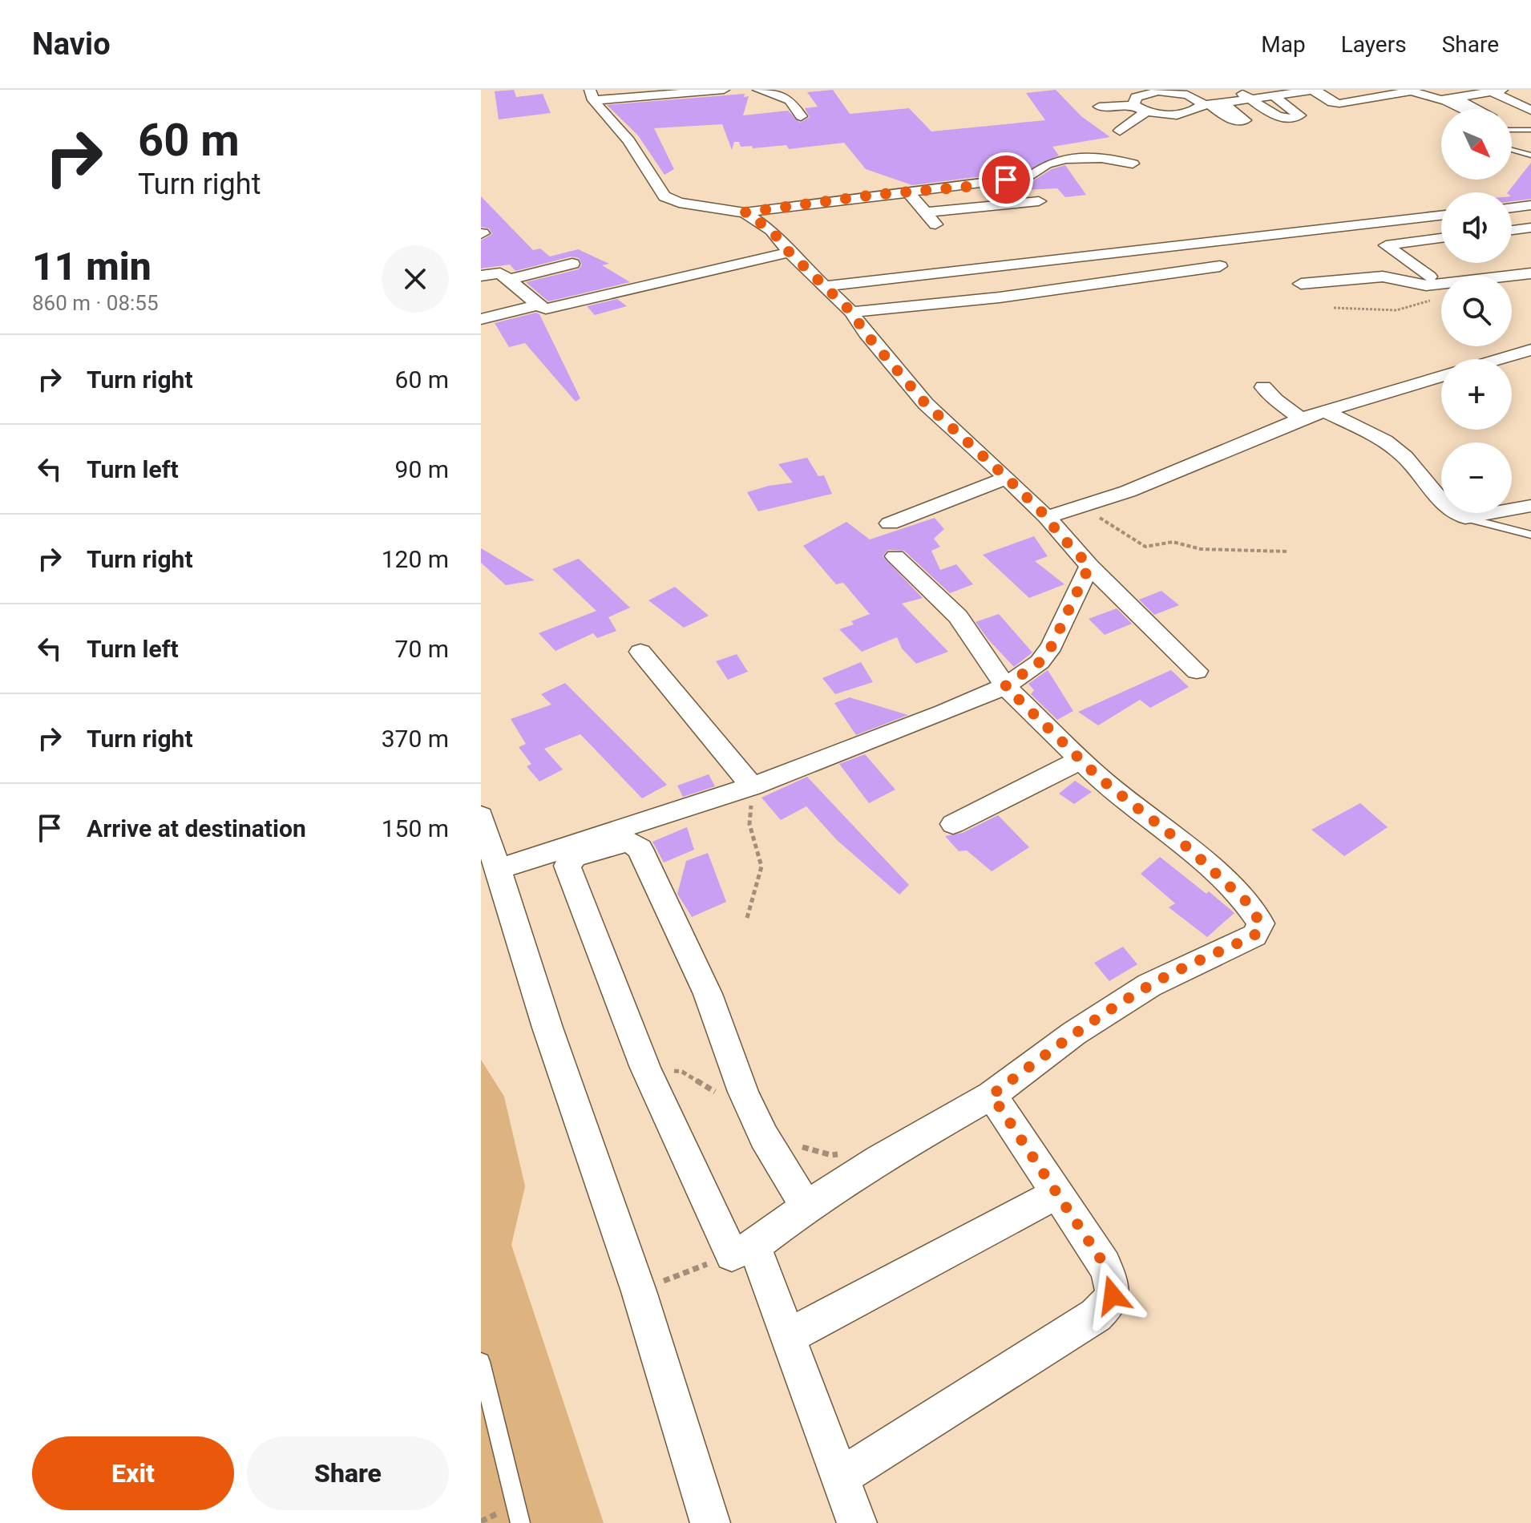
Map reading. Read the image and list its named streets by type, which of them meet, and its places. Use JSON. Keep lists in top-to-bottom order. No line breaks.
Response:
{"north":"bottom right","page":{"header":"Navio","nav":["Map","Layers","Share"],"turn":["60 m","Turn right"],"map_buttons":["+","−"],"heading":["11 min","860 m · 08:55"],"list":[{"name":"Turn right","value":"60 m"},{"name":"Turn left","value":"90 m"},{"name":"Turn right","value":"120 m"},{"name":"Turn left","value":"70 m"},{"name":"Turn right","value":"370 m"},{"name":"Arrive at destination","value":"150 m"}],"buttons":["Exit","Share"]}}
